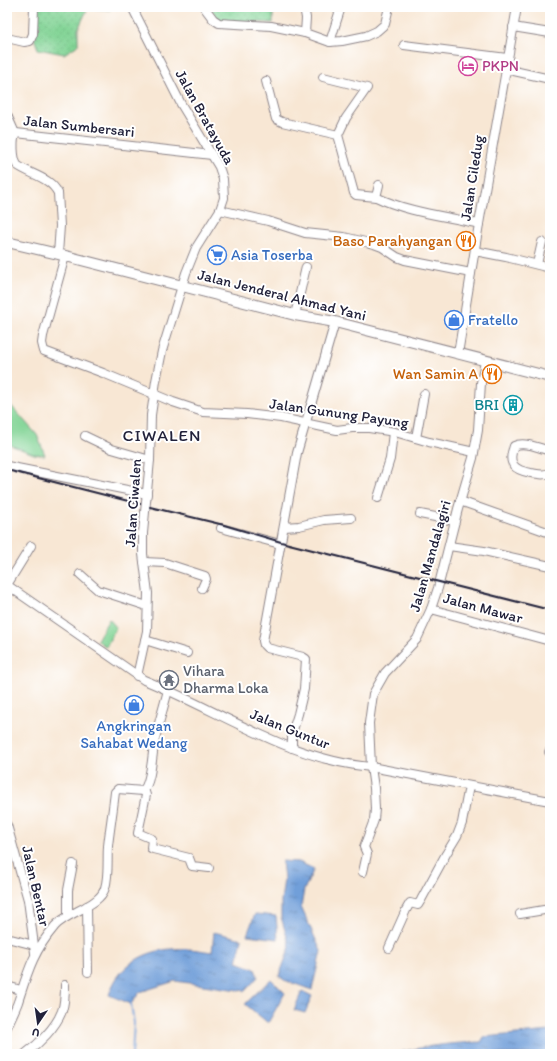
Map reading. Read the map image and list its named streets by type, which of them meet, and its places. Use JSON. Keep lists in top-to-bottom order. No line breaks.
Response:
{"streets":{"main road":["Jalan Jenderal Ahmad Yani"],"street":["Jalan Bratayuda","Jalan Sumbersari","Jalan Ciledug","Jalan Gunung Payung","Jalan Ciwalen","Jalan Mandalagiri","Jalan Mawar","Jalan Guntur","Jalan Bentar"]},"crossings":[["Jalan Bratayuda","Jalan Sumbersari"],["Jalan Bratayuda","Jalan Jenderal Ahmad Yani"],["Jalan Bratayuda","Jalan Ciwalen"],["Jalan Sumbersari","Jalan Jenderal Ahmad Yani"],["Jalan Sumbersari","Jalan Gunung Payung"],["Jalan Ciledug","Jalan Jenderal Ahmad Yani"],["Jalan Jenderal Ahmad Yani","Jalan Gunung Payung"],["Jalan Jenderal Ahmad Yani","Jalan Ciwalen"],["Jalan Jenderal Ahmad Yani","Jalan Mandalagiri"],["Jalan Gunung Payung","Jalan Ciwalen"],["Jalan Gunung Payung","Jalan Mandalagiri"],["Jalan Ciwalen","Jalan Guntur"],["Jalan Mandalagiri","Jalan Mawar"],["Jalan Mandalagiri","Jalan Guntur"]],"districts":["CIWALEN"],"places":{"hotel":["PKPN"],"restaurant":["Baso Parahyangan","Wan Samin A"],"supermarket":["Asia Toserba"],"shop":["Fratello","Angkringan Sahabat Wedang"],"building":["BRI"],"temple":["Vihara Dharma Loka"]},"north":"bottom"}
